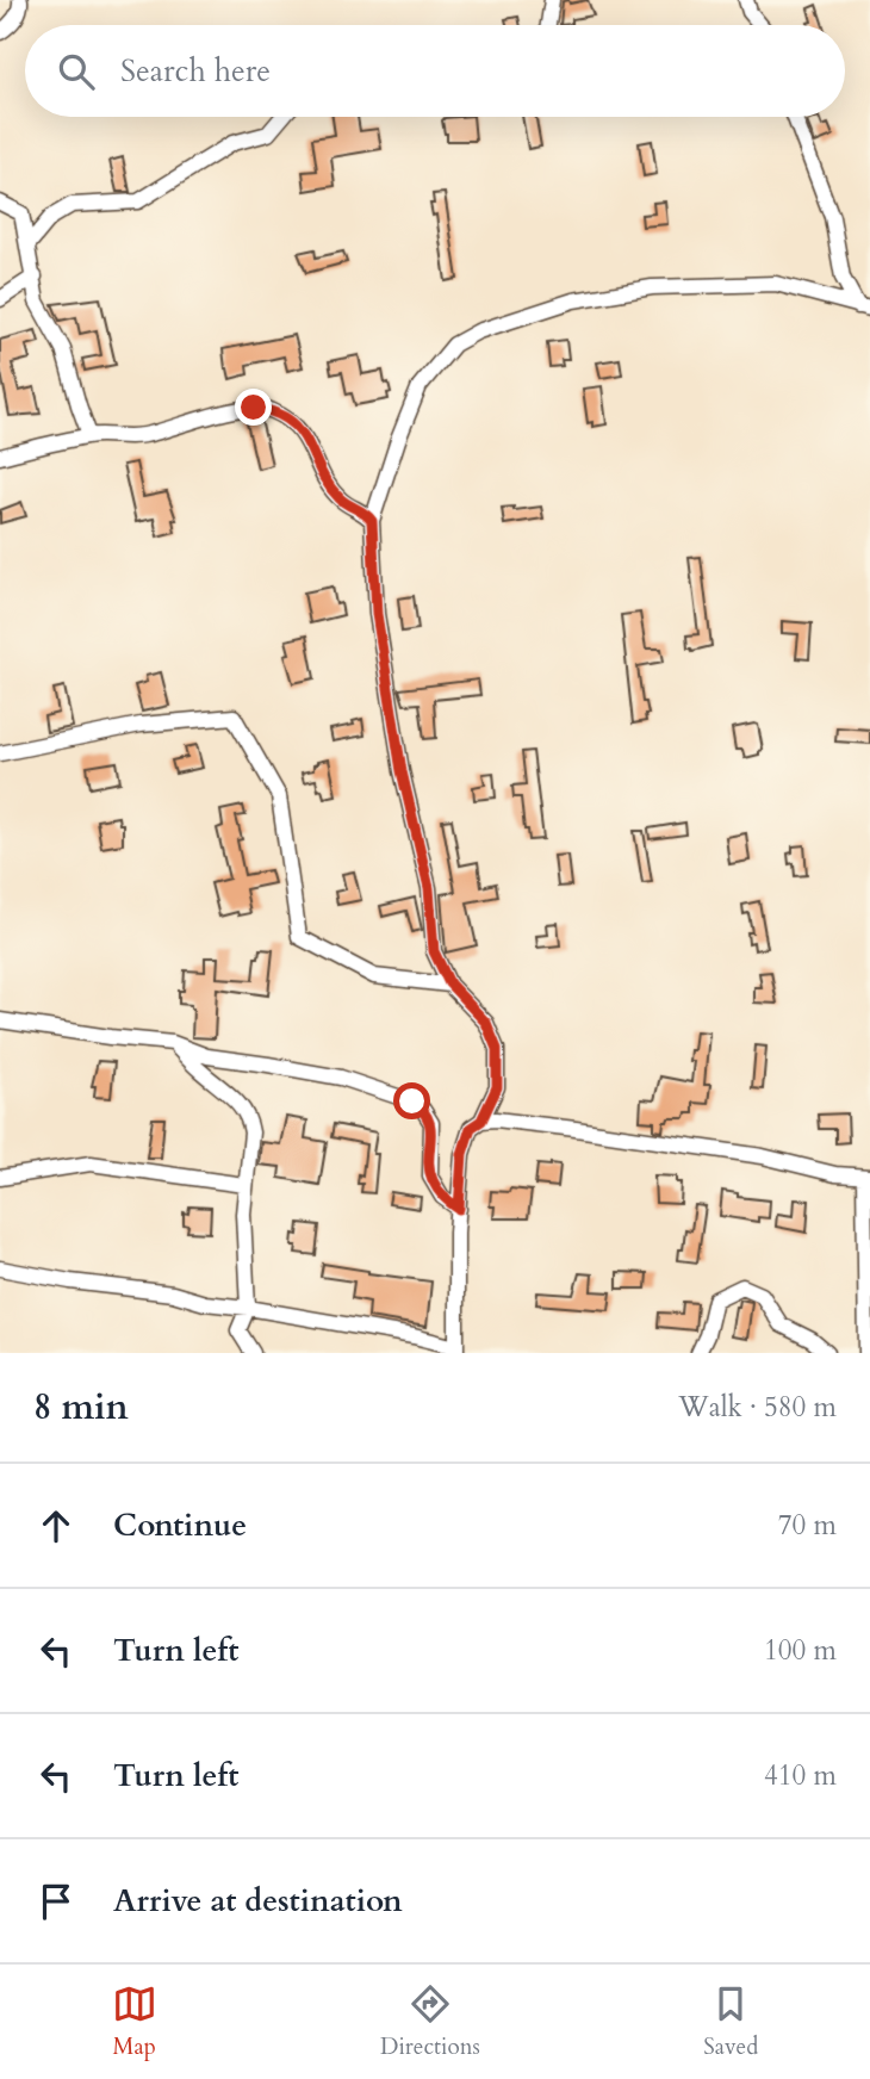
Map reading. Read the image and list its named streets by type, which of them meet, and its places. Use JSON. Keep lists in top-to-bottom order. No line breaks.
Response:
{"page":{"search":"Search here","heading":["8 min","Walk · 580 m"],"list":[["Continue","70 m"],["Turn left","100 m"],["Turn left","410 m"],"Arrive at destination"],"nav":["Map","Directions","Saved"]}}
